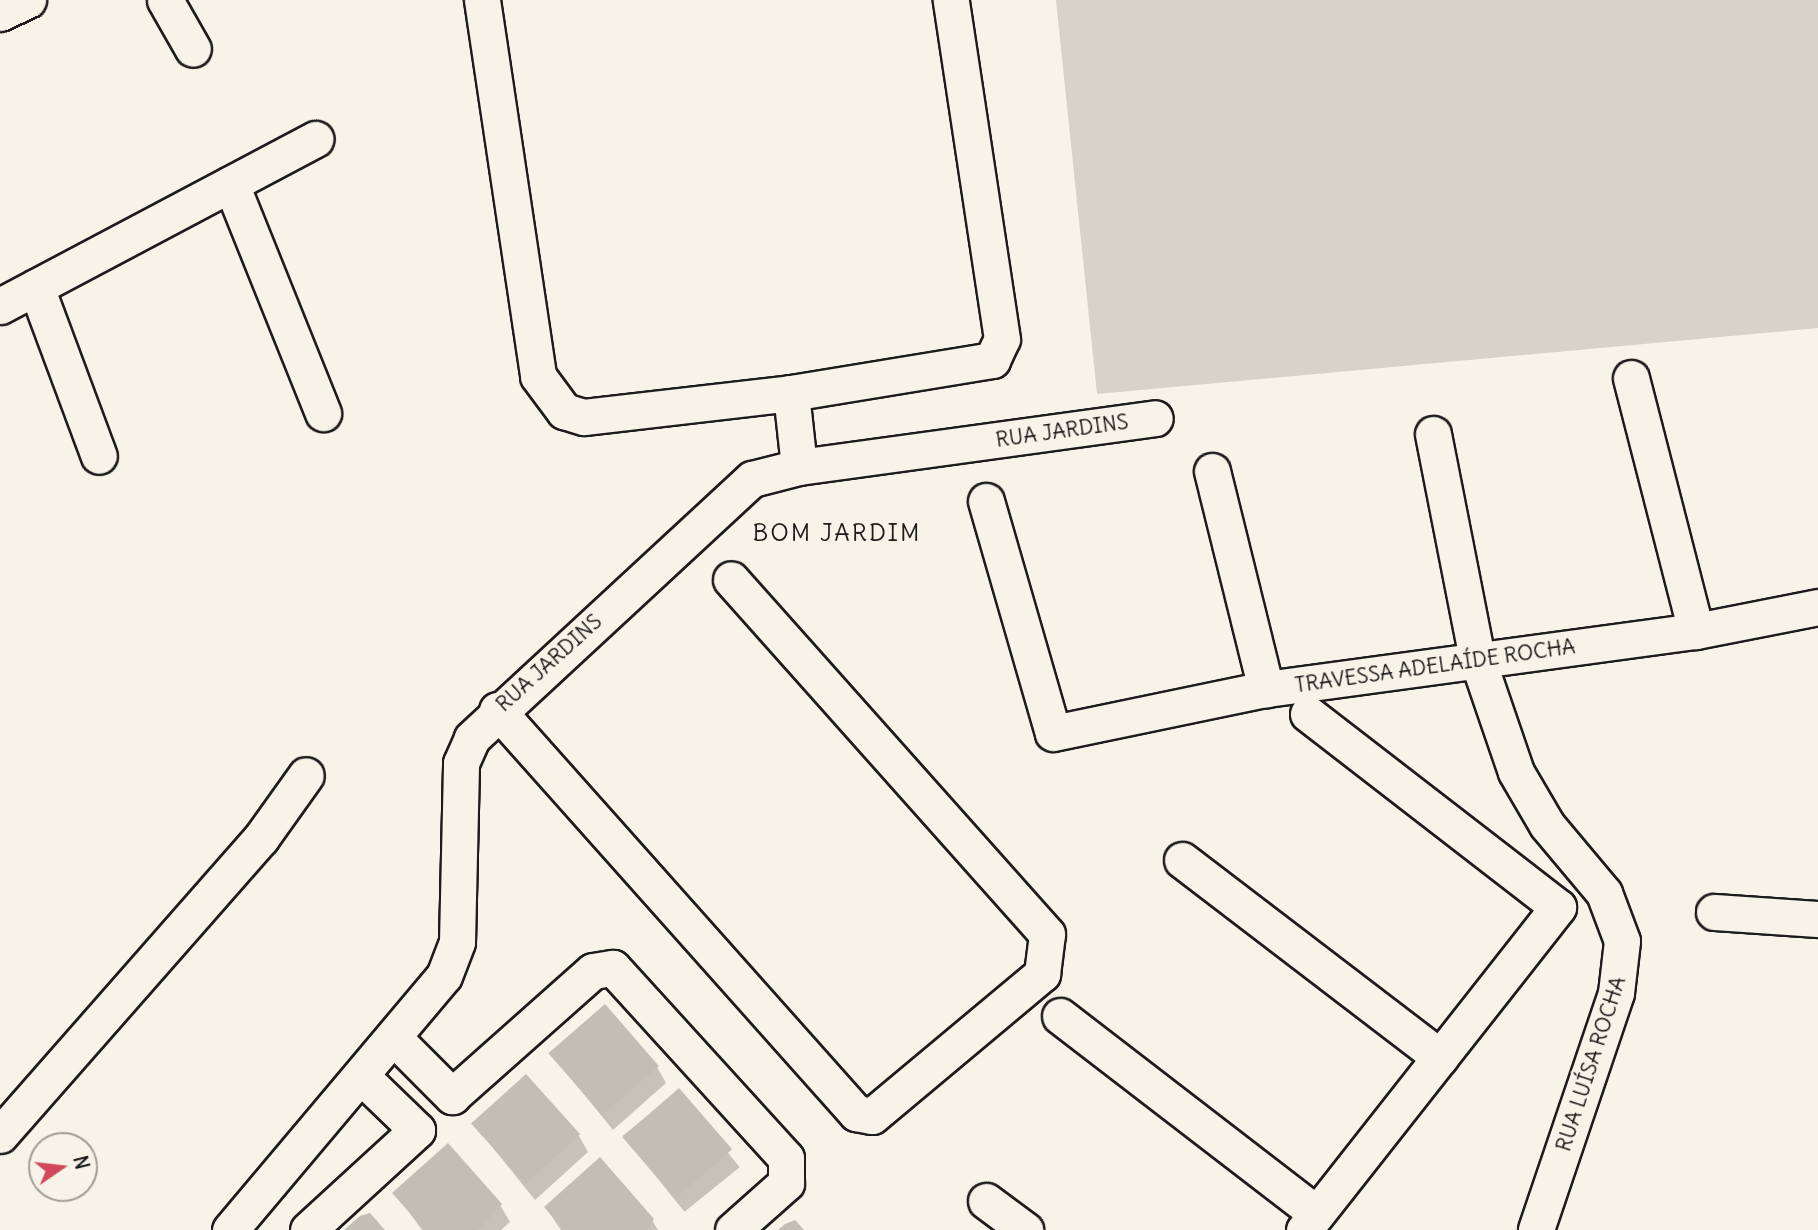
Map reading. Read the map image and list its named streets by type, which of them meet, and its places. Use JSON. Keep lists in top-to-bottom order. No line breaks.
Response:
{"streets":{"street":["RUA JARDINS","TRAVESSA ADELAÍDE ROCHA","RUA LUÍSA ROCHA"]},"crossings":[["TRAVESSA ADELAÍDE ROCHA","RUA LUÍSA ROCHA"]],"districts":["BOM JARDIM"],"north":"right"}
